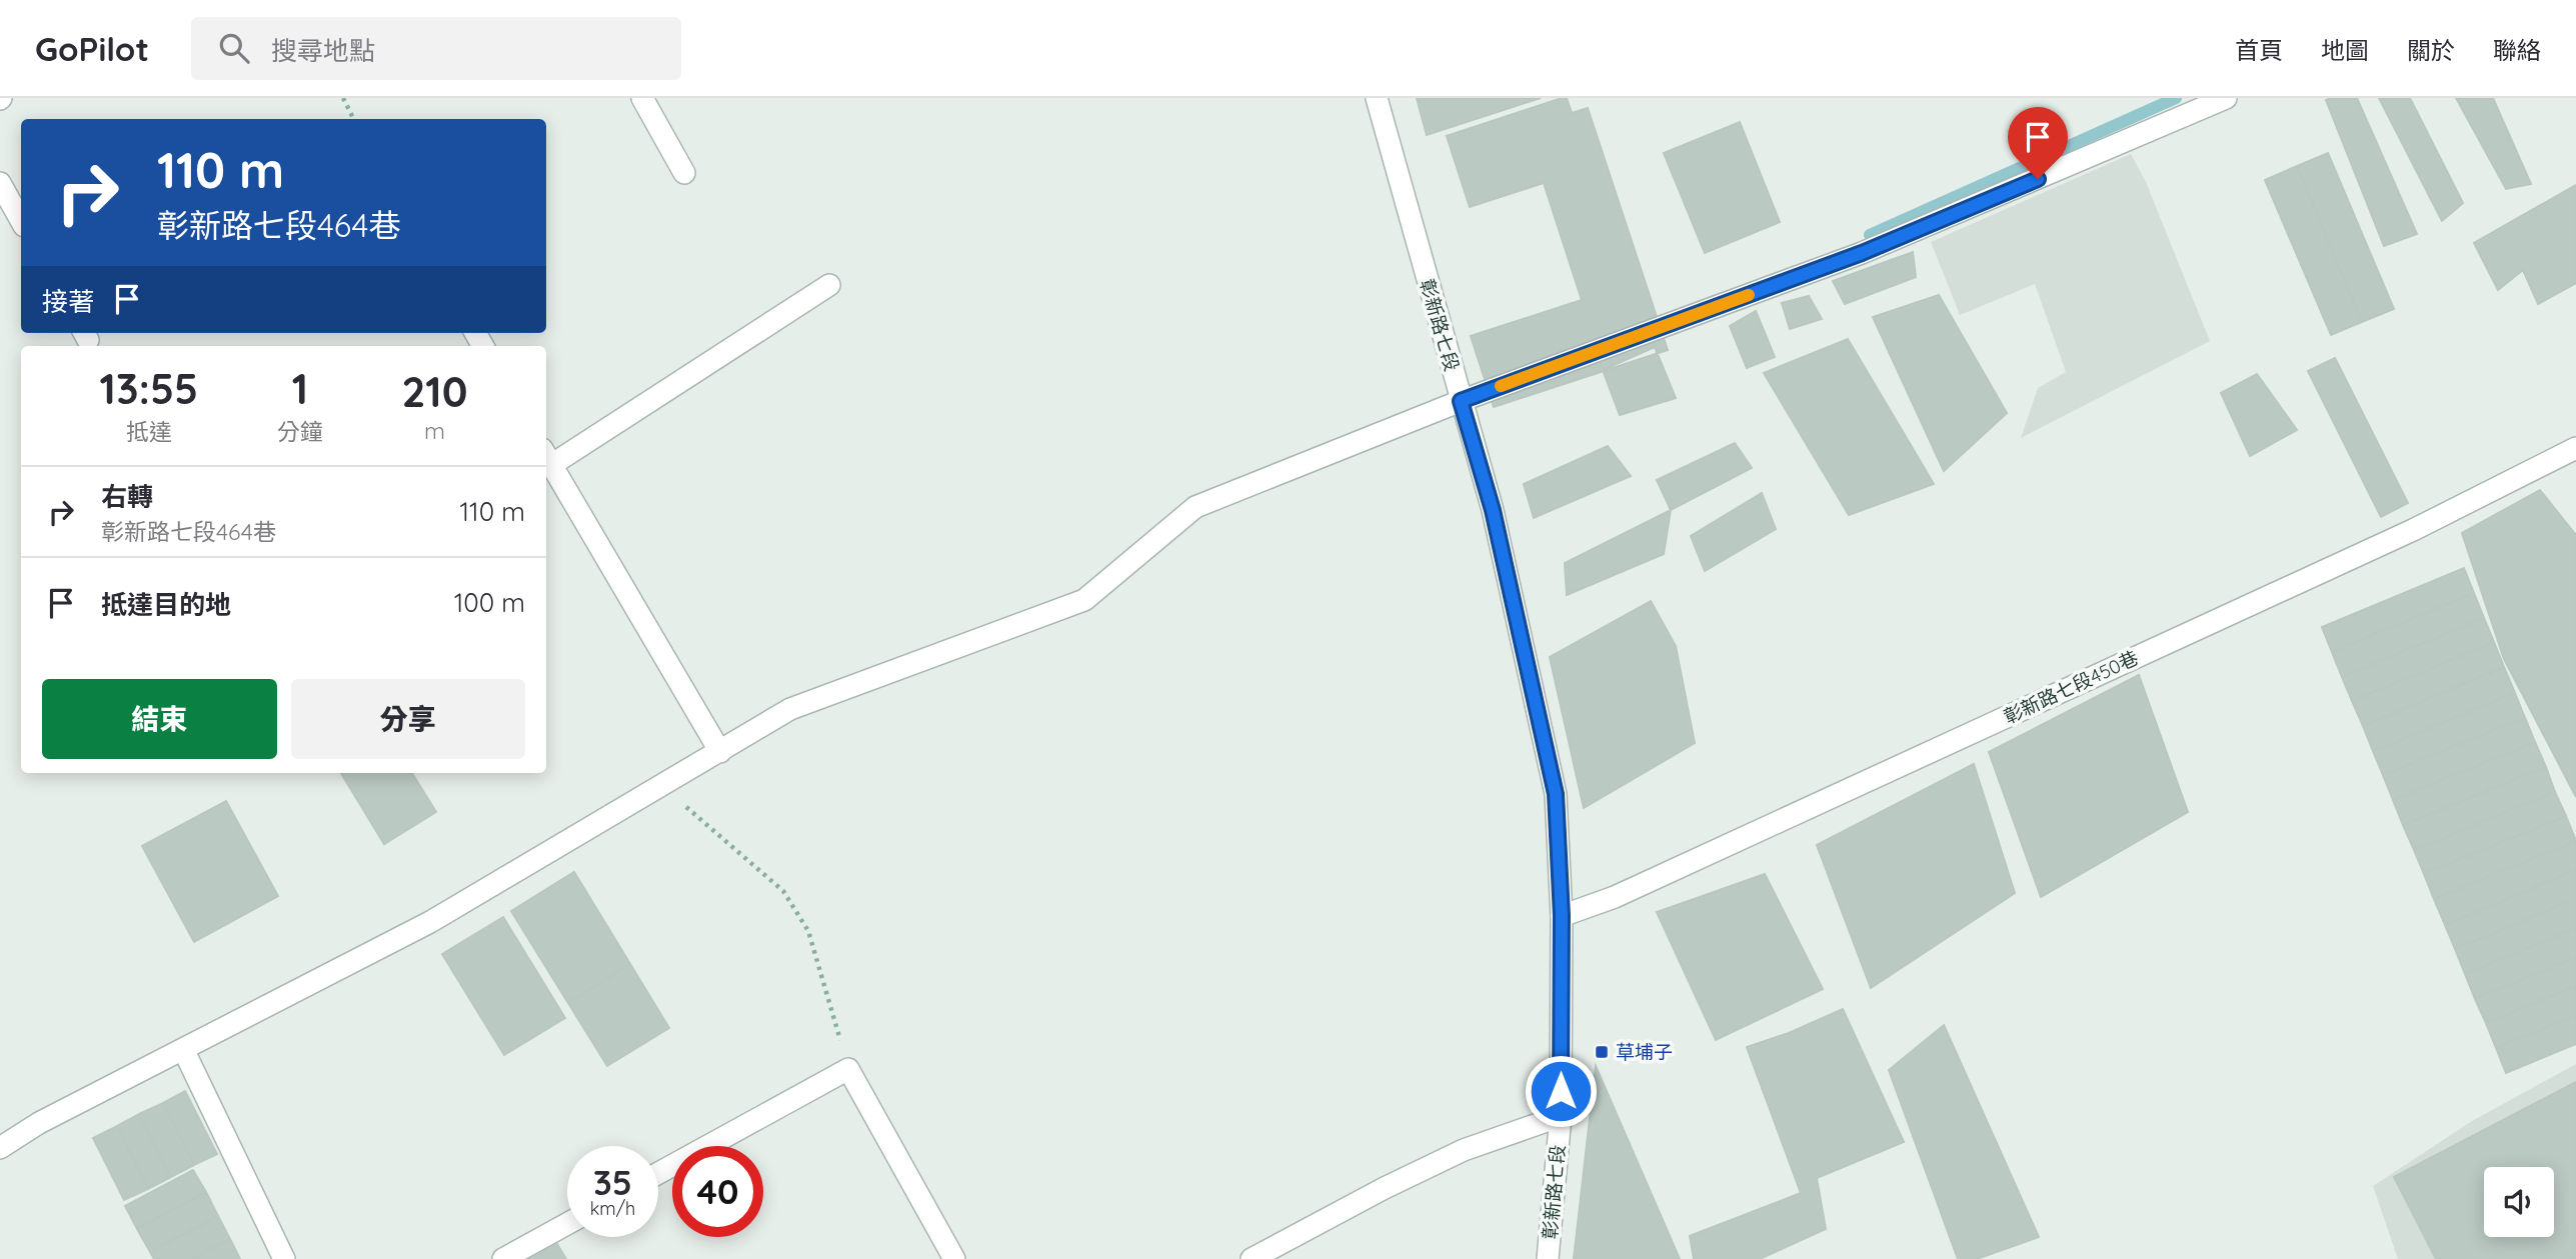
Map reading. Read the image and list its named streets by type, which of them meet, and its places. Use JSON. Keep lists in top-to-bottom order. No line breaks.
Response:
{"streets":{"street":["彰新路七段","彰新路七段450巷"]},"crossings":[["彰新路七段","彰新路七段450巷"]],"places":{"transit":["草埔子"]},"page":{"header":"GoPilot","search":"搜尋地點","nav":["首頁","地圖","關於","聯絡"],"turn":["110 m","彰新路七段464巷"],"then":"接著","eta":["13:55","抵達","1","分鐘","210","m"],"list":[{"name":"右轉","note":"彰新路七段464巷","value":"110 m"},{"name":"抵達目的地","value":"100 m"}],"buttons":["結束","分享"],"speed":"35 km/h","limit":"40"}}
